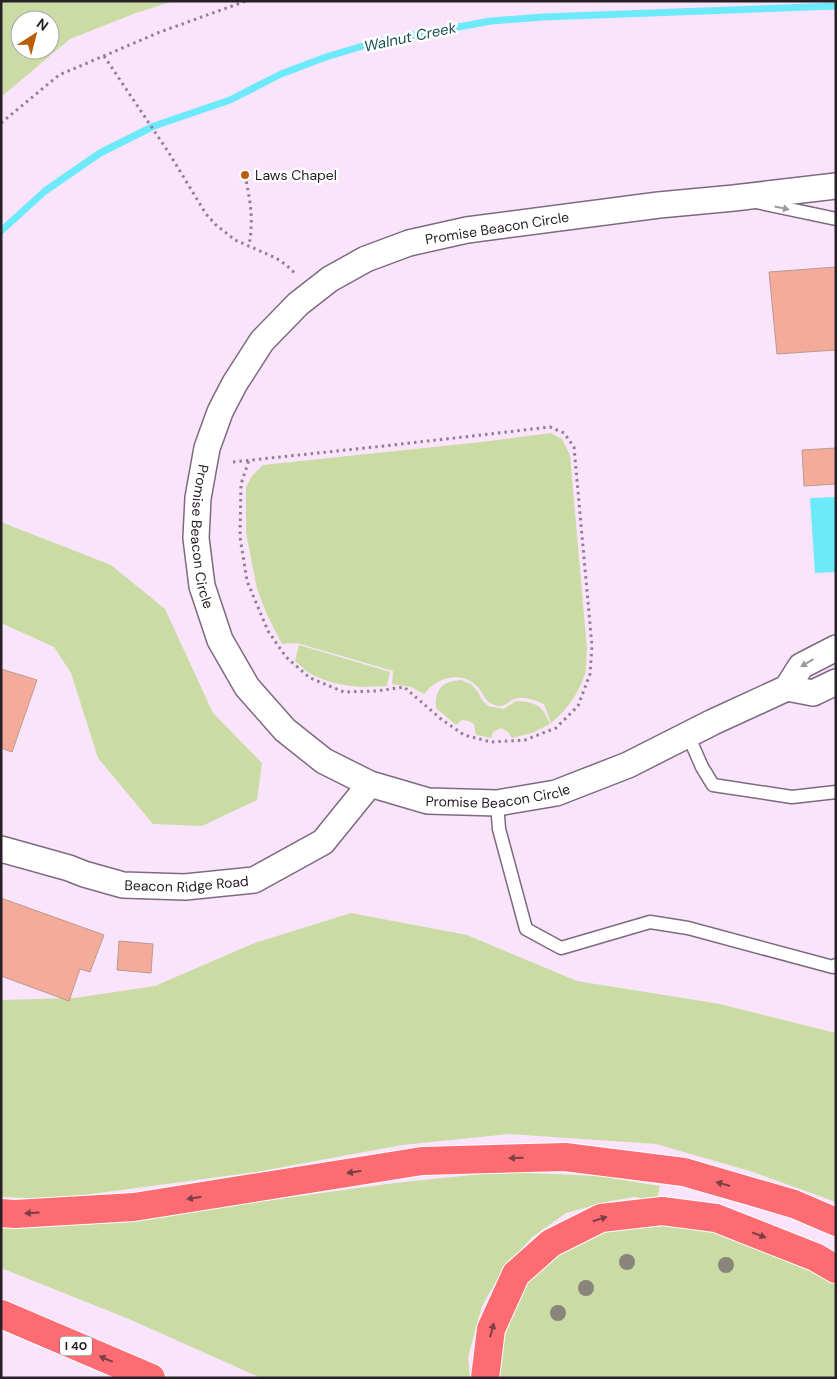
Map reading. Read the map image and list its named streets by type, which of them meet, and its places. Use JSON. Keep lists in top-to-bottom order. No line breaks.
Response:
{"streets":{"highway":["I 40"],"street":["Promise Beacon Circle","Beacon Ridge Road"]},"crossings":[["Promise Beacon Circle","Beacon Ridge Road"]],"water":["Walnut Creek"],"places":["Laws Chapel"],"north":"top right"}
